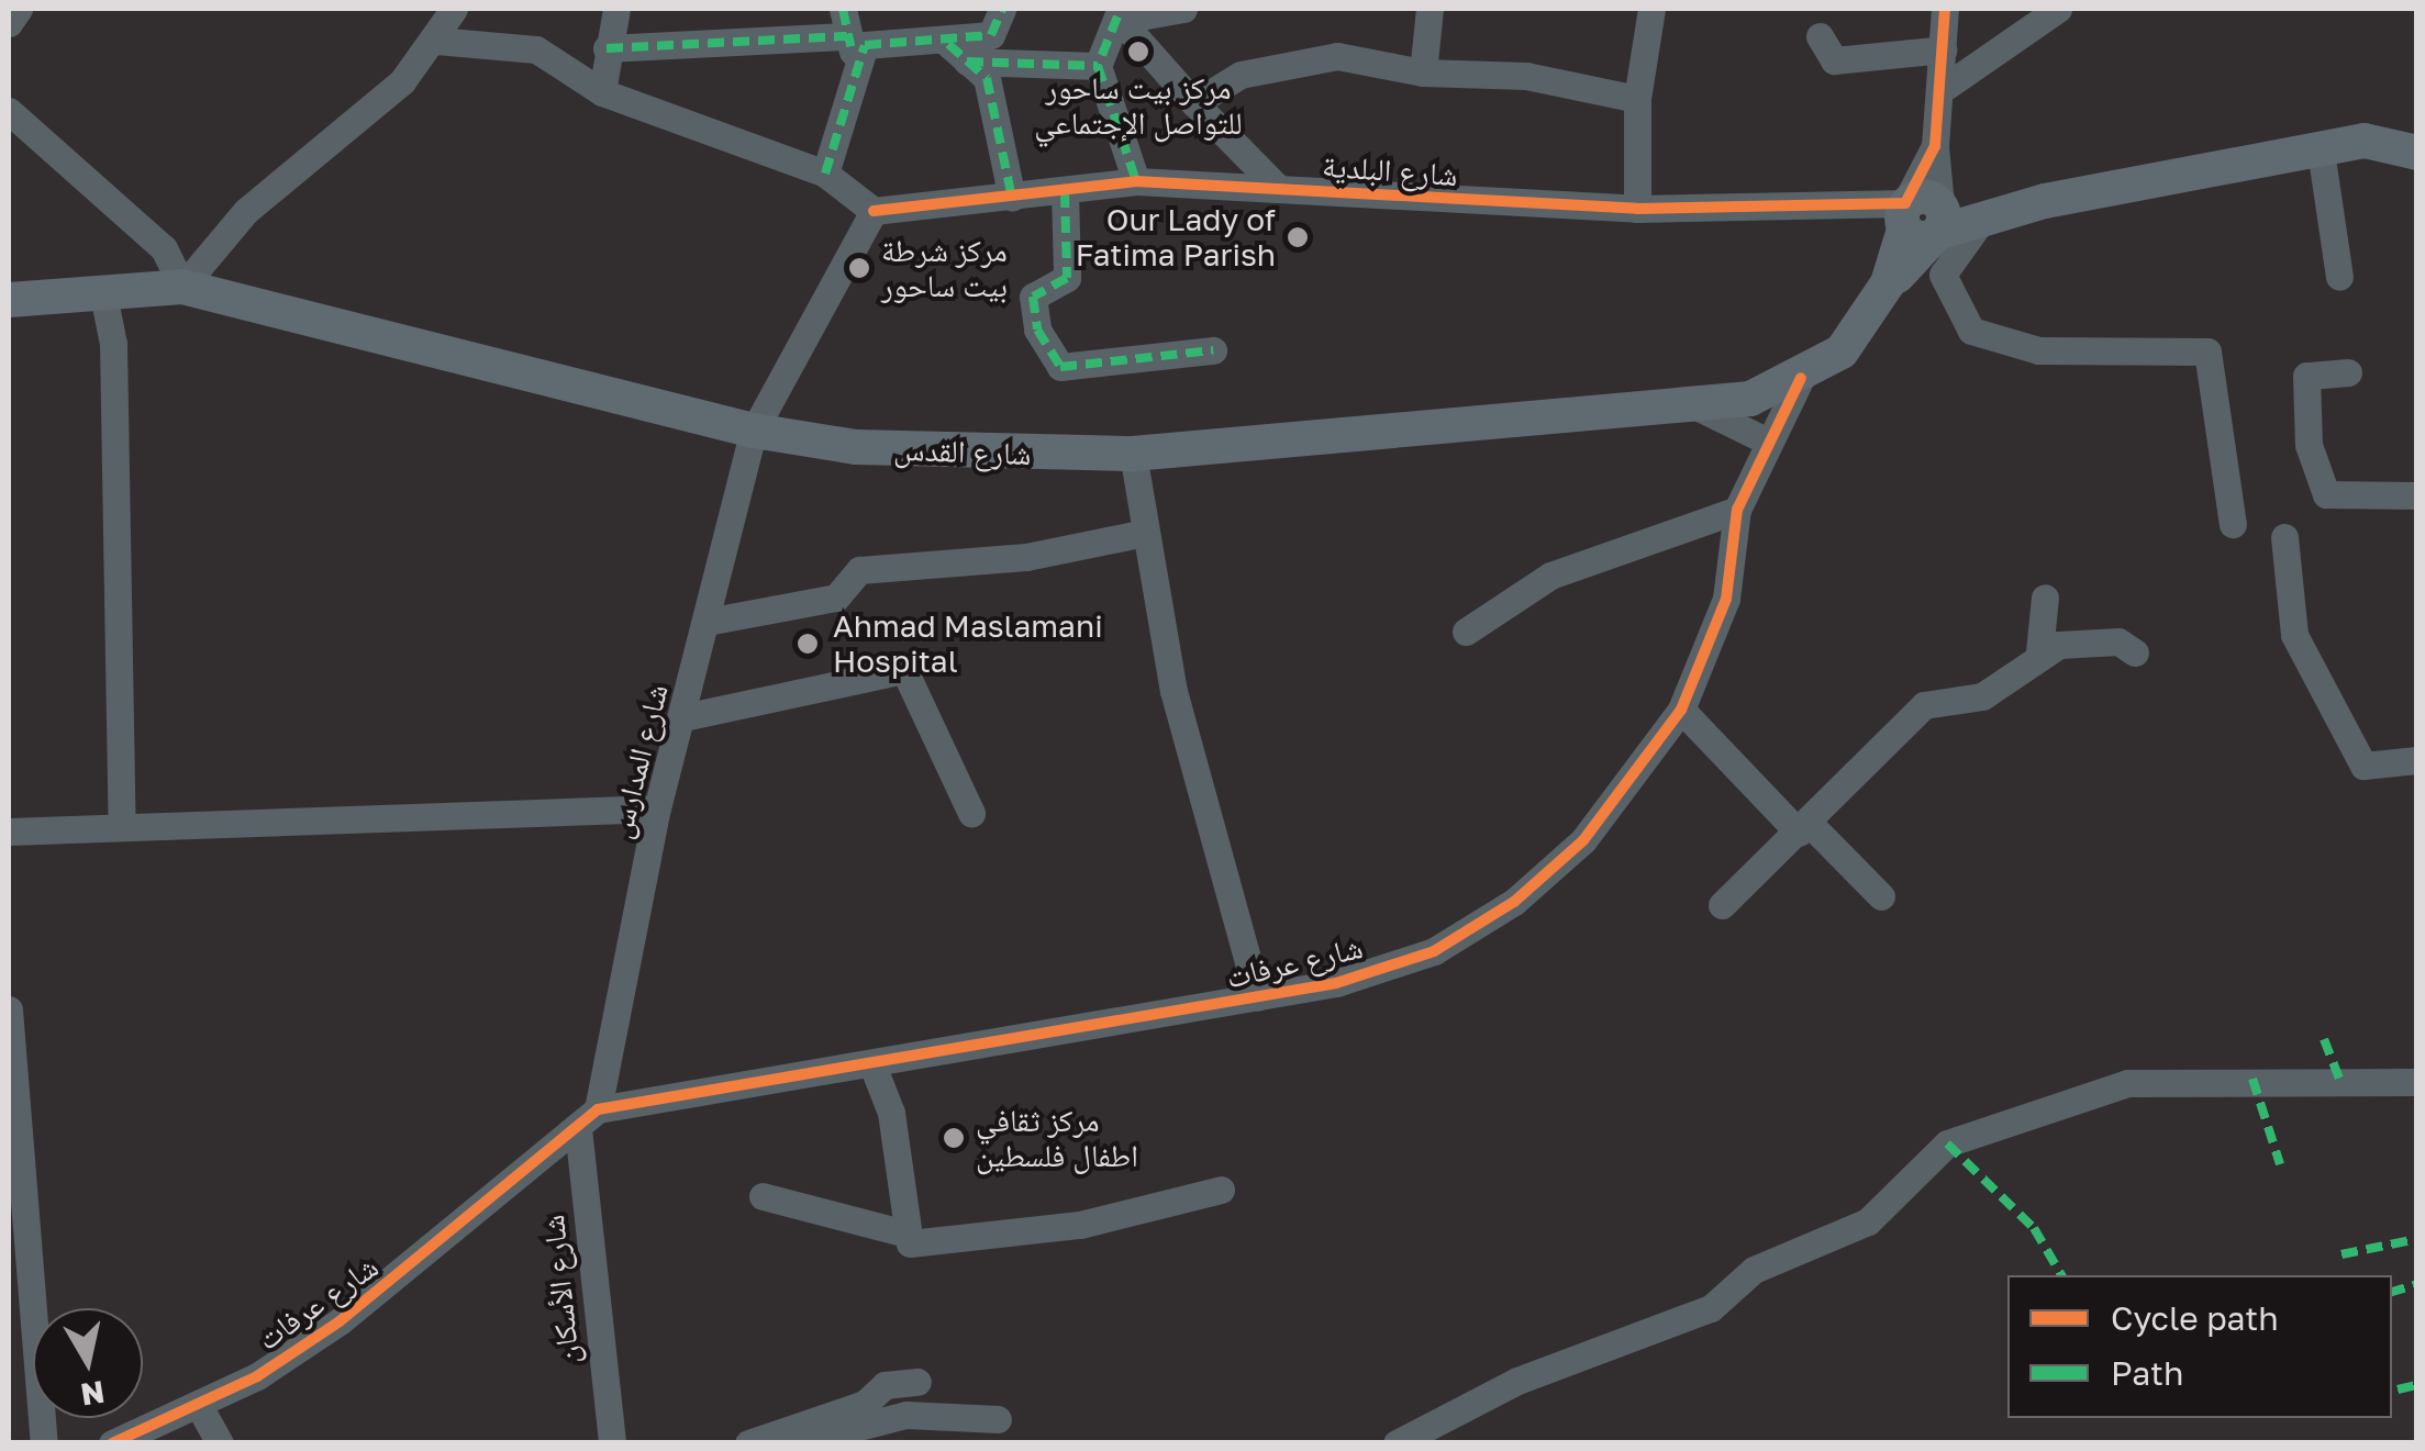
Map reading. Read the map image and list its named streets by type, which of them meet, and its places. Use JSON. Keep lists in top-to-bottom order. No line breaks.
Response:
{"streets":{"main road":["شارع القدس"],"street":["شارع البلدية","شارع المدارس","شارع عرفات","شارع الأسكان"]},"crossings":[["شارع البلدية","شارع القدس"],["شارع البلدية","شارع المدارس"],["شارع القدس","شارع المدارس"],["شارع القدس","شارع عرفات"],["شارع المدارس","شارع عرفات"],["شارع المدارس","شارع الأسكان"],["شارع عرفات","شارع الأسكان"]],"places":["مركز بيت ساحور للتواصل الإجتماعي","Our Lady of Fatima Parish","مركز شرطة بيت ساحور","Ahmad Maslamani Hospital","مركز ثقافي اطفال فلسطين"],"legend":["Cycle path","Path"],"north":"bottom"}
